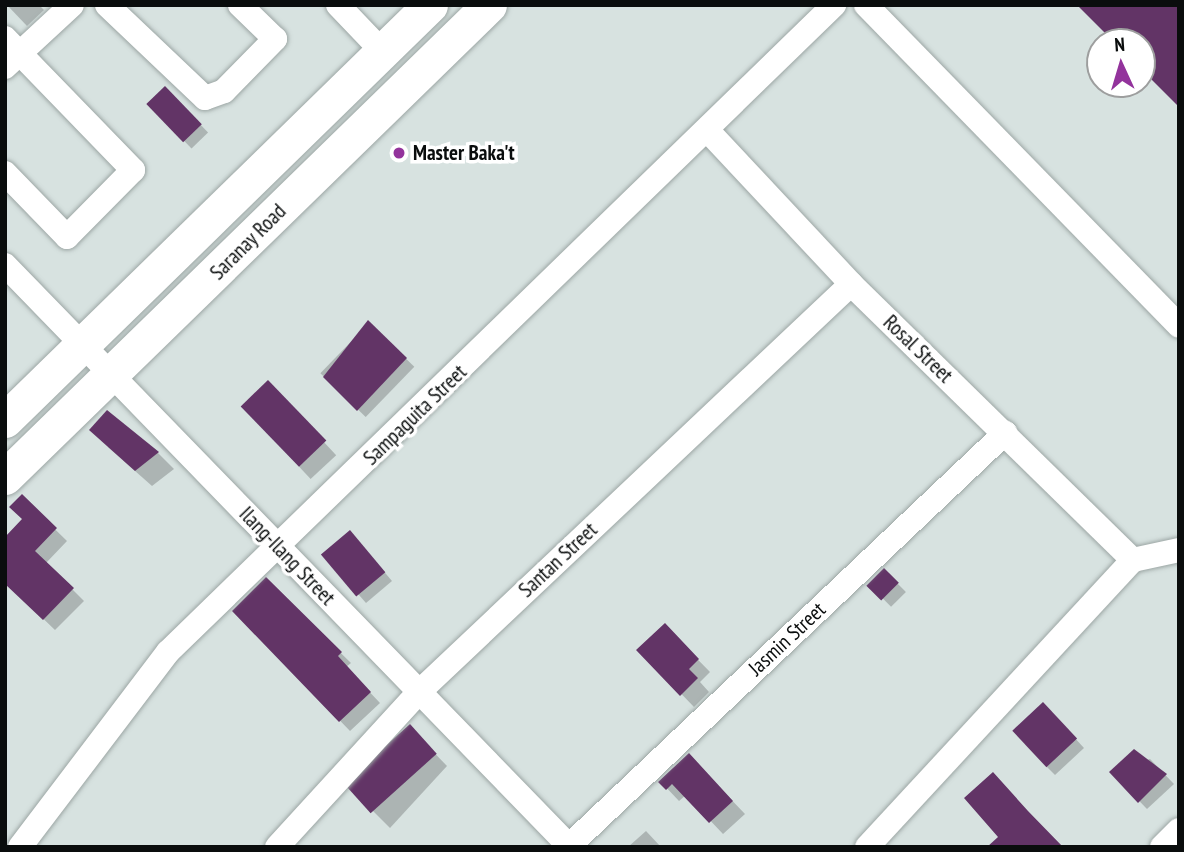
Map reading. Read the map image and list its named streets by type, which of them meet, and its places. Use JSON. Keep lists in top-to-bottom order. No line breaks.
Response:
{"streets":{"street":["Saranay Road","Rosal Street","Sampaguita Street","Ilang-Ilang Street","Santan Street","Jasmin Street"]},"crossings":[["Saranay Road","Ilang-Ilang Street"],["Rosal Street","Sampaguita Street"],["Rosal Street","Santan Street"],["Rosal Street","Jasmin Street"],["Sampaguita Street","Ilang-Ilang Street"],["Ilang-Ilang Street","Santan Street"],["Ilang-Ilang Street","Jasmin Street"]],"places":["Master Baka't"],"north":"top"}
